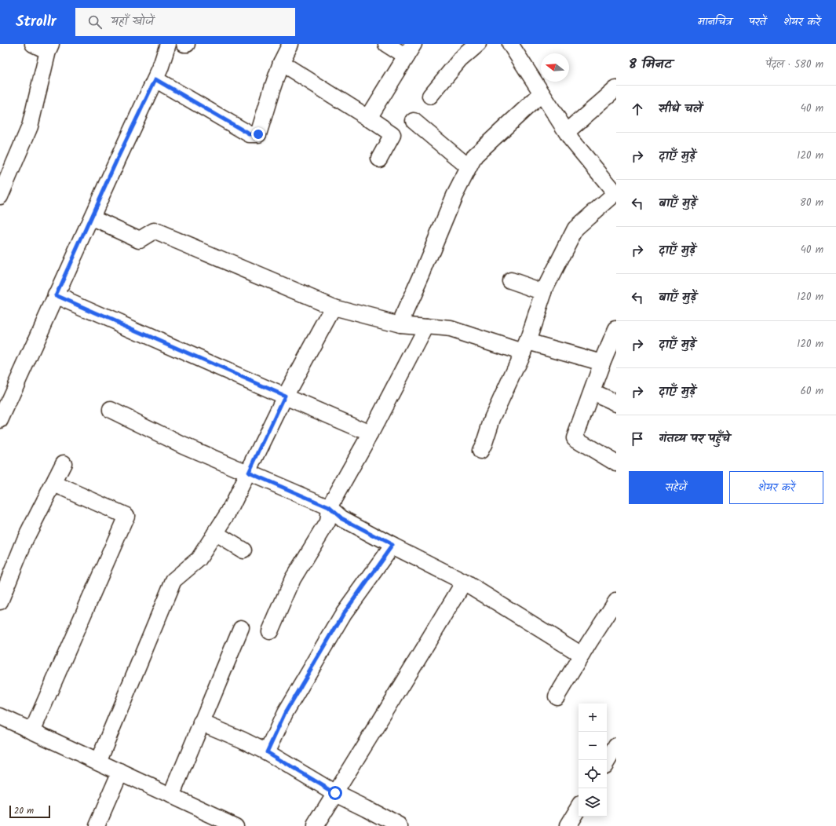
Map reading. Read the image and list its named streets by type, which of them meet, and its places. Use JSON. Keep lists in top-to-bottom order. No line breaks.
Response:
{"scale_bar":"20 m","north":"left","page":{"header":"Strollr","search":"यहाँ खोजें","nav":["मानचित्र","परतें","शेयर करें"],"heading":["8 मिनट","पैदल · 580 m"],"list":[["सीधे चलें","40 m"],["दाएँ मुड़ें","120 m"],["बाएँ मुड़ें","80 m"],["दाएँ मुड़ें","40 m"],["बाएँ मुड़ें","120 m"],["दाएँ मुड़ें","120 m"],["दाएँ मुड़ें","60 m"],"गंतव्य पर पहुँचे"],"buttons":["सहेजें","शेयर करें"],"map_buttons":["+","−"],"scale":"20 m"}}
